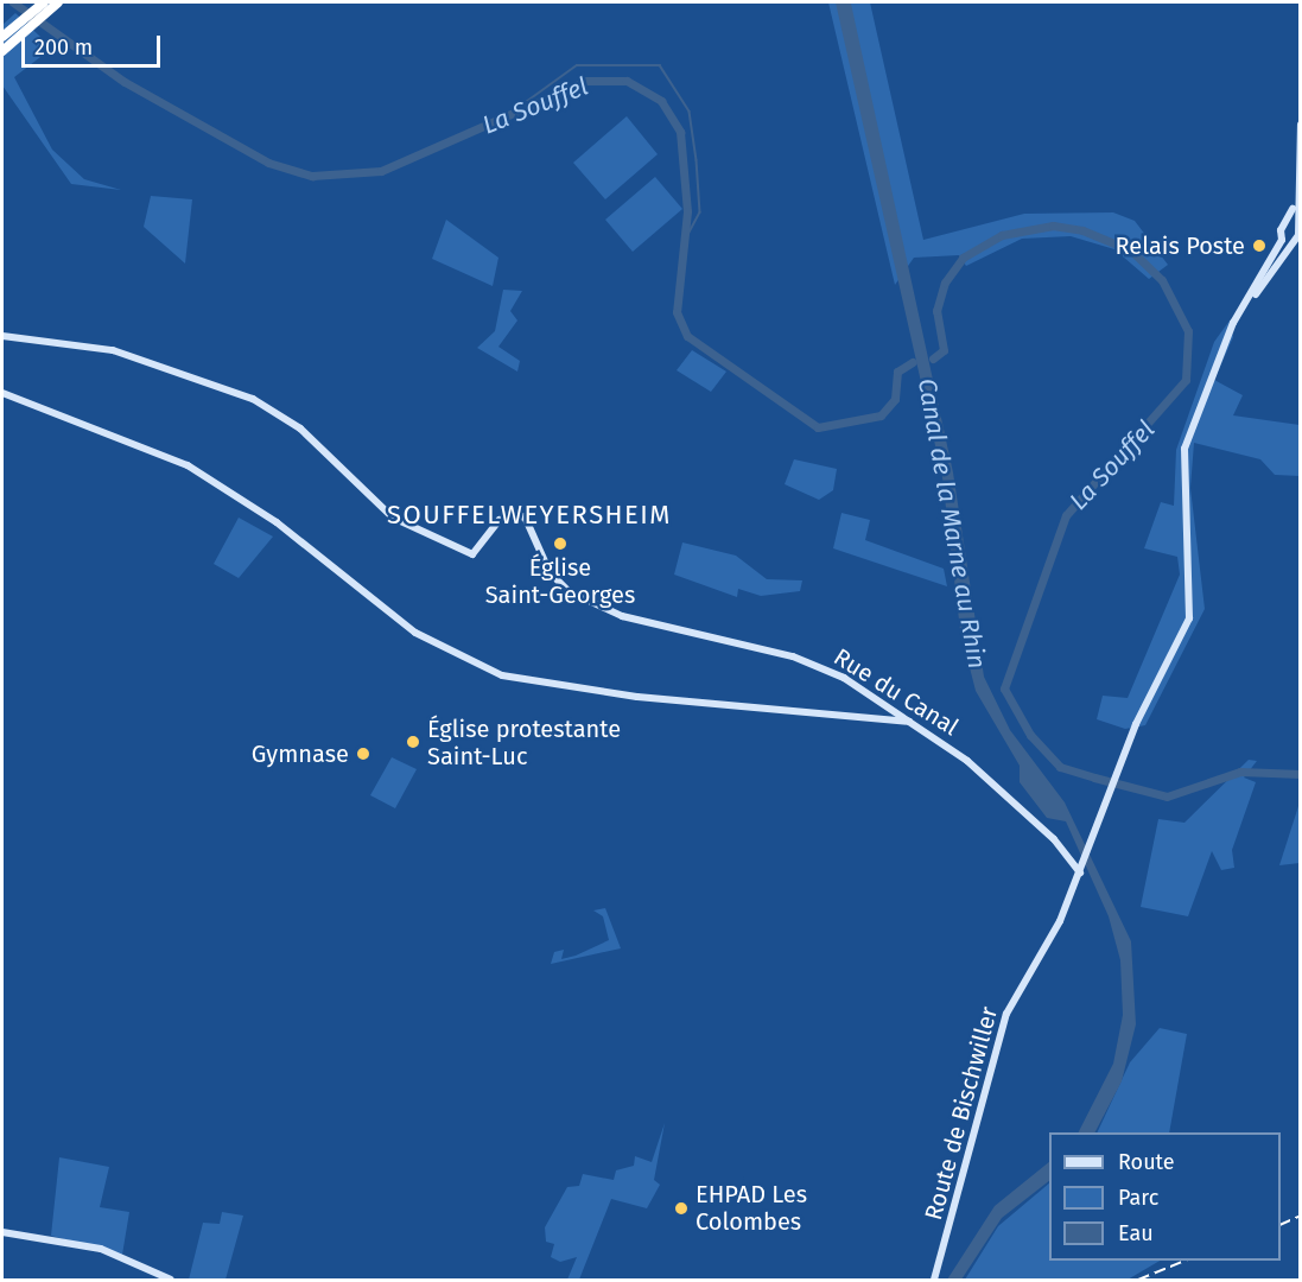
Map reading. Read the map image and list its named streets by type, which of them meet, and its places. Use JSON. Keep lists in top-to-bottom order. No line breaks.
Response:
{"streets":{"street":["Rue du Canal","Route de Bischwiller"]},"crossings":[["Rue du Canal","Route de Bischwiller"]],"districts":["SOUFFELWEYERSHEIM"],"water":["La Souffel","Canal de la Marne au Rhin"],"places":["Relais Poste","Église Saint-Georges","Église protestante Saint-Luc","Gymnase","EHPAD Les Colombes"],"legend":["Route","Parc","Eau"],"scale_bar":"200 m"}
